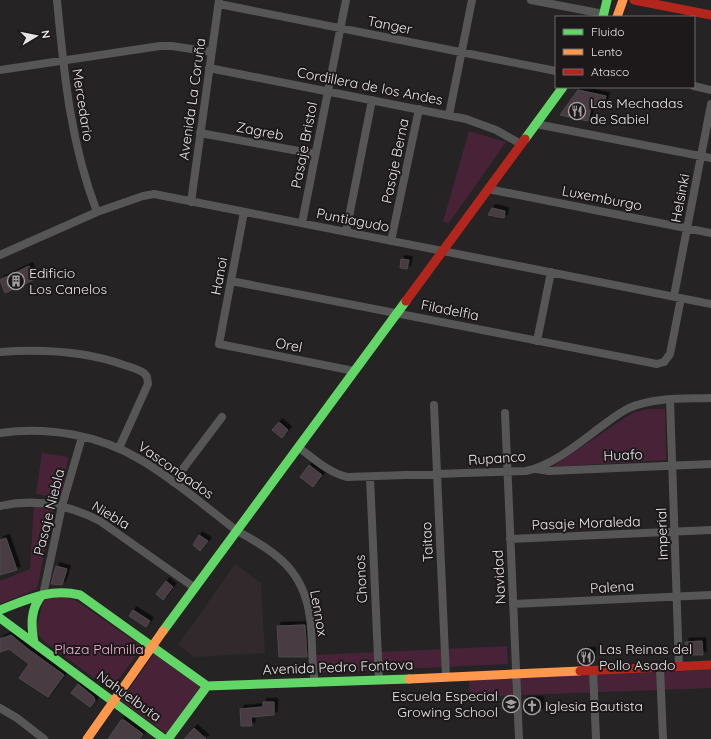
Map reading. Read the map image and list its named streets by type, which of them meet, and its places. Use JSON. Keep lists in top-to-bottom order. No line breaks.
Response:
{"streets":{"main road":["Avenida Pedro Fontova","Nahuelbuta"],"street":["Tanger","Cordillera de los Andes","Avenida La Coruña","Mercedario","Zagreb","Pasaje Bristol","Pasaje Berna","Luxemburgo","Helsinki","Puntiagudo","Hanoi","Filadelfia","Orel","Huafo","Rupanco","Vascongados","Pasaje Niebla","Niebla","Pasaje Moraleda","Imperial","Taitao","Navidad","Chonos","Palena","Lennox"]},"crossings":[["Tanger","Avenida La Coruña"],["Tanger","Pasaje Bristol"],["Cordillera de los Andes","Avenida La Coruña"],["Cordillera de los Andes","Pasaje Bristol"],["Cordillera de los Andes","Pasaje Berna"],["Avenida La Coruña","Zagreb"],["Avenida La Coruña","Puntiagudo"],["Mercedario","Puntiagudo"],["Zagreb","Pasaje Bristol"],["Pasaje Bristol","Puntiagudo"],["Pasaje Berna","Puntiagudo"],["Luxemburgo","Helsinki"],["Helsinki","Puntiagudo"],["Helsinki","Filadelfia"],["Puntiagudo","Hanoi"],["Hanoi","Filadelfia"],["Hanoi","Orel"],["Huafo","Rupanco"],["Huafo","Imperial"],["Rupanco","Imperial"],["Rupanco","Taitao"],["Rupanco","Navidad"],["Rupanco","Chonos"],["Vascongados","Pasaje Niebla"],["Vascongados","Lennox"],["Pasaje Niebla","Niebla"],["Pasaje Moraleda","Imperial"],["Pasaje Moraleda","Navidad"],["Imperial","Palena"],["Imperial","Avenida Pedro Fontova"],["Taitao","Avenida Pedro Fontova"],["Navidad","Palena"],["Navidad","Avenida Pedro Fontova"],["Chonos","Avenida Pedro Fontova"],["Lennox","Avenida Pedro Fontova"]],"parks":["Plaza Palmilla"],"places":{"restaurant":["Las Mechadas de Sabiel","Las Reinas del Pollo Asado"],"building":["Edificio Los Canelos"],"school or university":["Escuela Especial Growing School"],"church":["Iglesia Bautista"]},"legend":["Fluido","Lento","Atasco"],"north":"right"}
